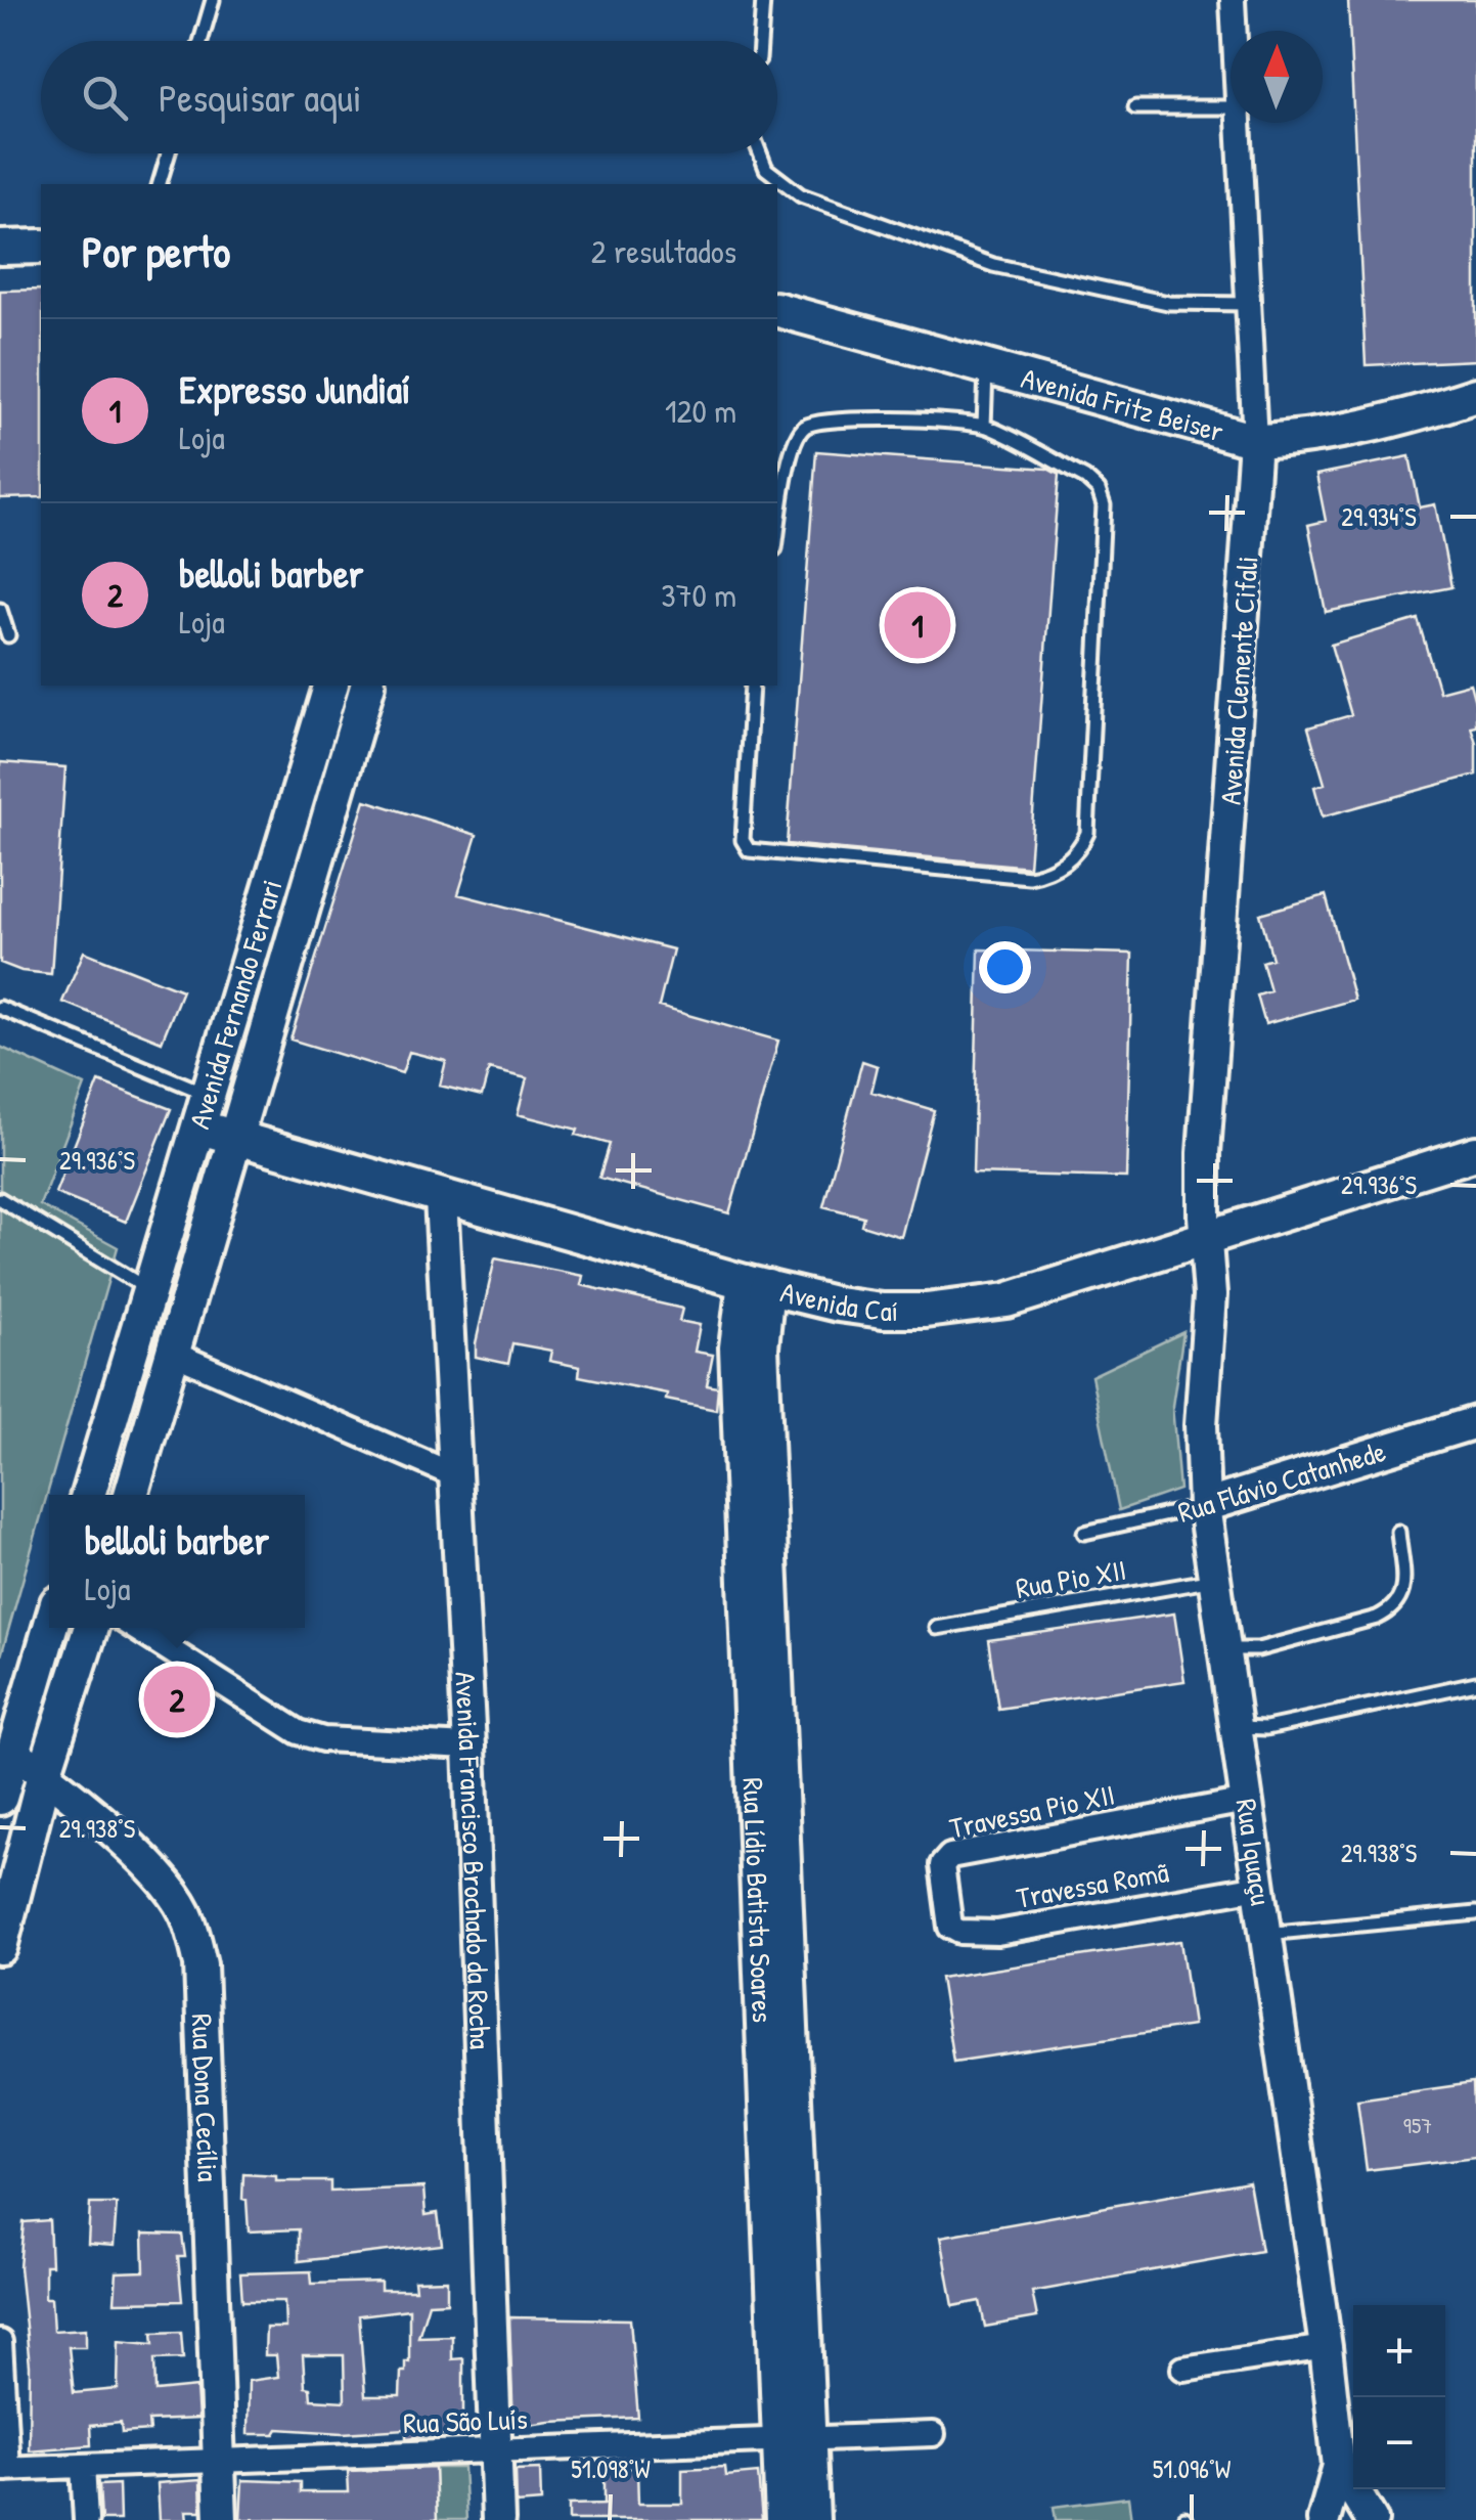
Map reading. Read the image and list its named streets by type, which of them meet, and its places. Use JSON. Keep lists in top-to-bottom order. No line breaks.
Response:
{"streets":{"main road":["Avenida Fritz Beiser","Avenida Fernando Ferrari","Avenida Caí","Rua Lídio Batista Soares"],"street":["Avenida Clemente Cifali","Rua Flávio Catanhede","Travessa Pio XII","Rua Iguaçu","Avenida Francisco Brochado da Rocha","Travessa Romã","Rua Dona Cecília","Rua São Luís"],"lane":["Rua Pio XII"]},"crossings":[["Avenida Fritz Beiser","Avenida Clemente Cifali"],["Avenida Clemente Cifali","Avenida Caí"],["Avenida Clemente Cifali","Rua Iguaçu"],["Avenida Fernando Ferrari","Avenida Caí"],["Avenida Caí","Rua Iguaçu"],["Avenida Caí","Avenida Francisco Brochado da Rocha"],["Avenida Caí","Rua Lídio Batista Soares"],["Rua Flávio Catanhede","Rua Iguaçu"],["Rua Pio XII","Rua Iguaçu"],["Travessa Pio XII","Rua Iguaçu"],["Travessa Pio XII","Travessa Romã"],["Rua Iguaçu","Travessa Romã"],["Avenida Francisco Brochado da Rocha","Rua São Luís"],["Rua Lídio Batista Soares","Rua São Luís"],["Rua Dona Cecília","Rua São Luís"]],"house_numbers":["957"],"north":"top","page":{"search":"Pesquisar aqui","heading":["Por perto","2 resultados"],"list":[{"mark":"1","name":"Expresso Jundiaí","note":"Loja","value":"120 m"},{"mark":"2","name":"belloli barber","note":"Loja","value":"370 m"}],"pins":["1","2"],"popup":["belloli barber","Loja"],"map_buttons":["+","−"]},"coordinates":["29.934°S","29.936°S","29.938°S","51.098°W","51.096°W"]}
